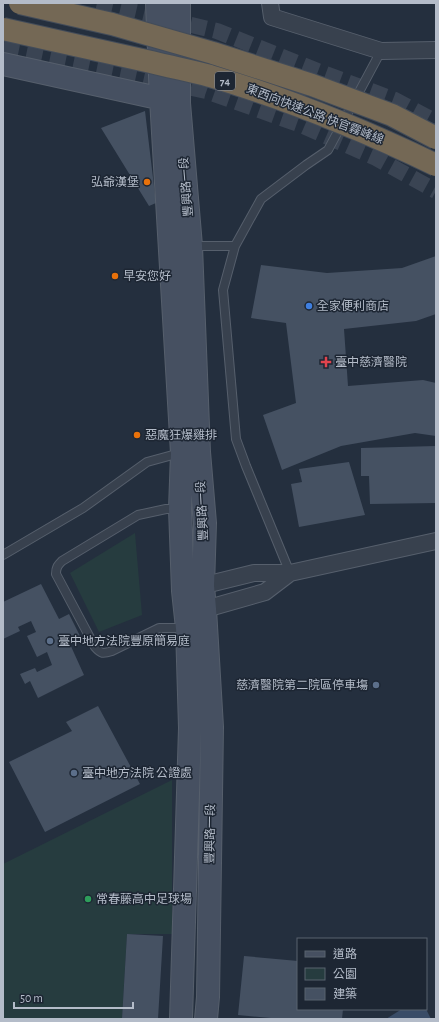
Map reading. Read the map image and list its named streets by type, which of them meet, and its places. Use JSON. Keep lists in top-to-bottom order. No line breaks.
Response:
{"streets":{"highway":["74","東西向快速公路 快官霧峰線"],"street":["豐興路一段"]},"places":{"other":["弘爺漢堡","早安您好","全家便利商店","惡魔狂爆雞排","臺中地方法院豐原簡易庭","慈濟醫院第二院區停車塲","臺中地方法院 公證處","常春藤高中足球場"],"health":["臺中慈濟醫院"]},"legend":["道路","公園","建築"],"scale_bar":"50 m"}
